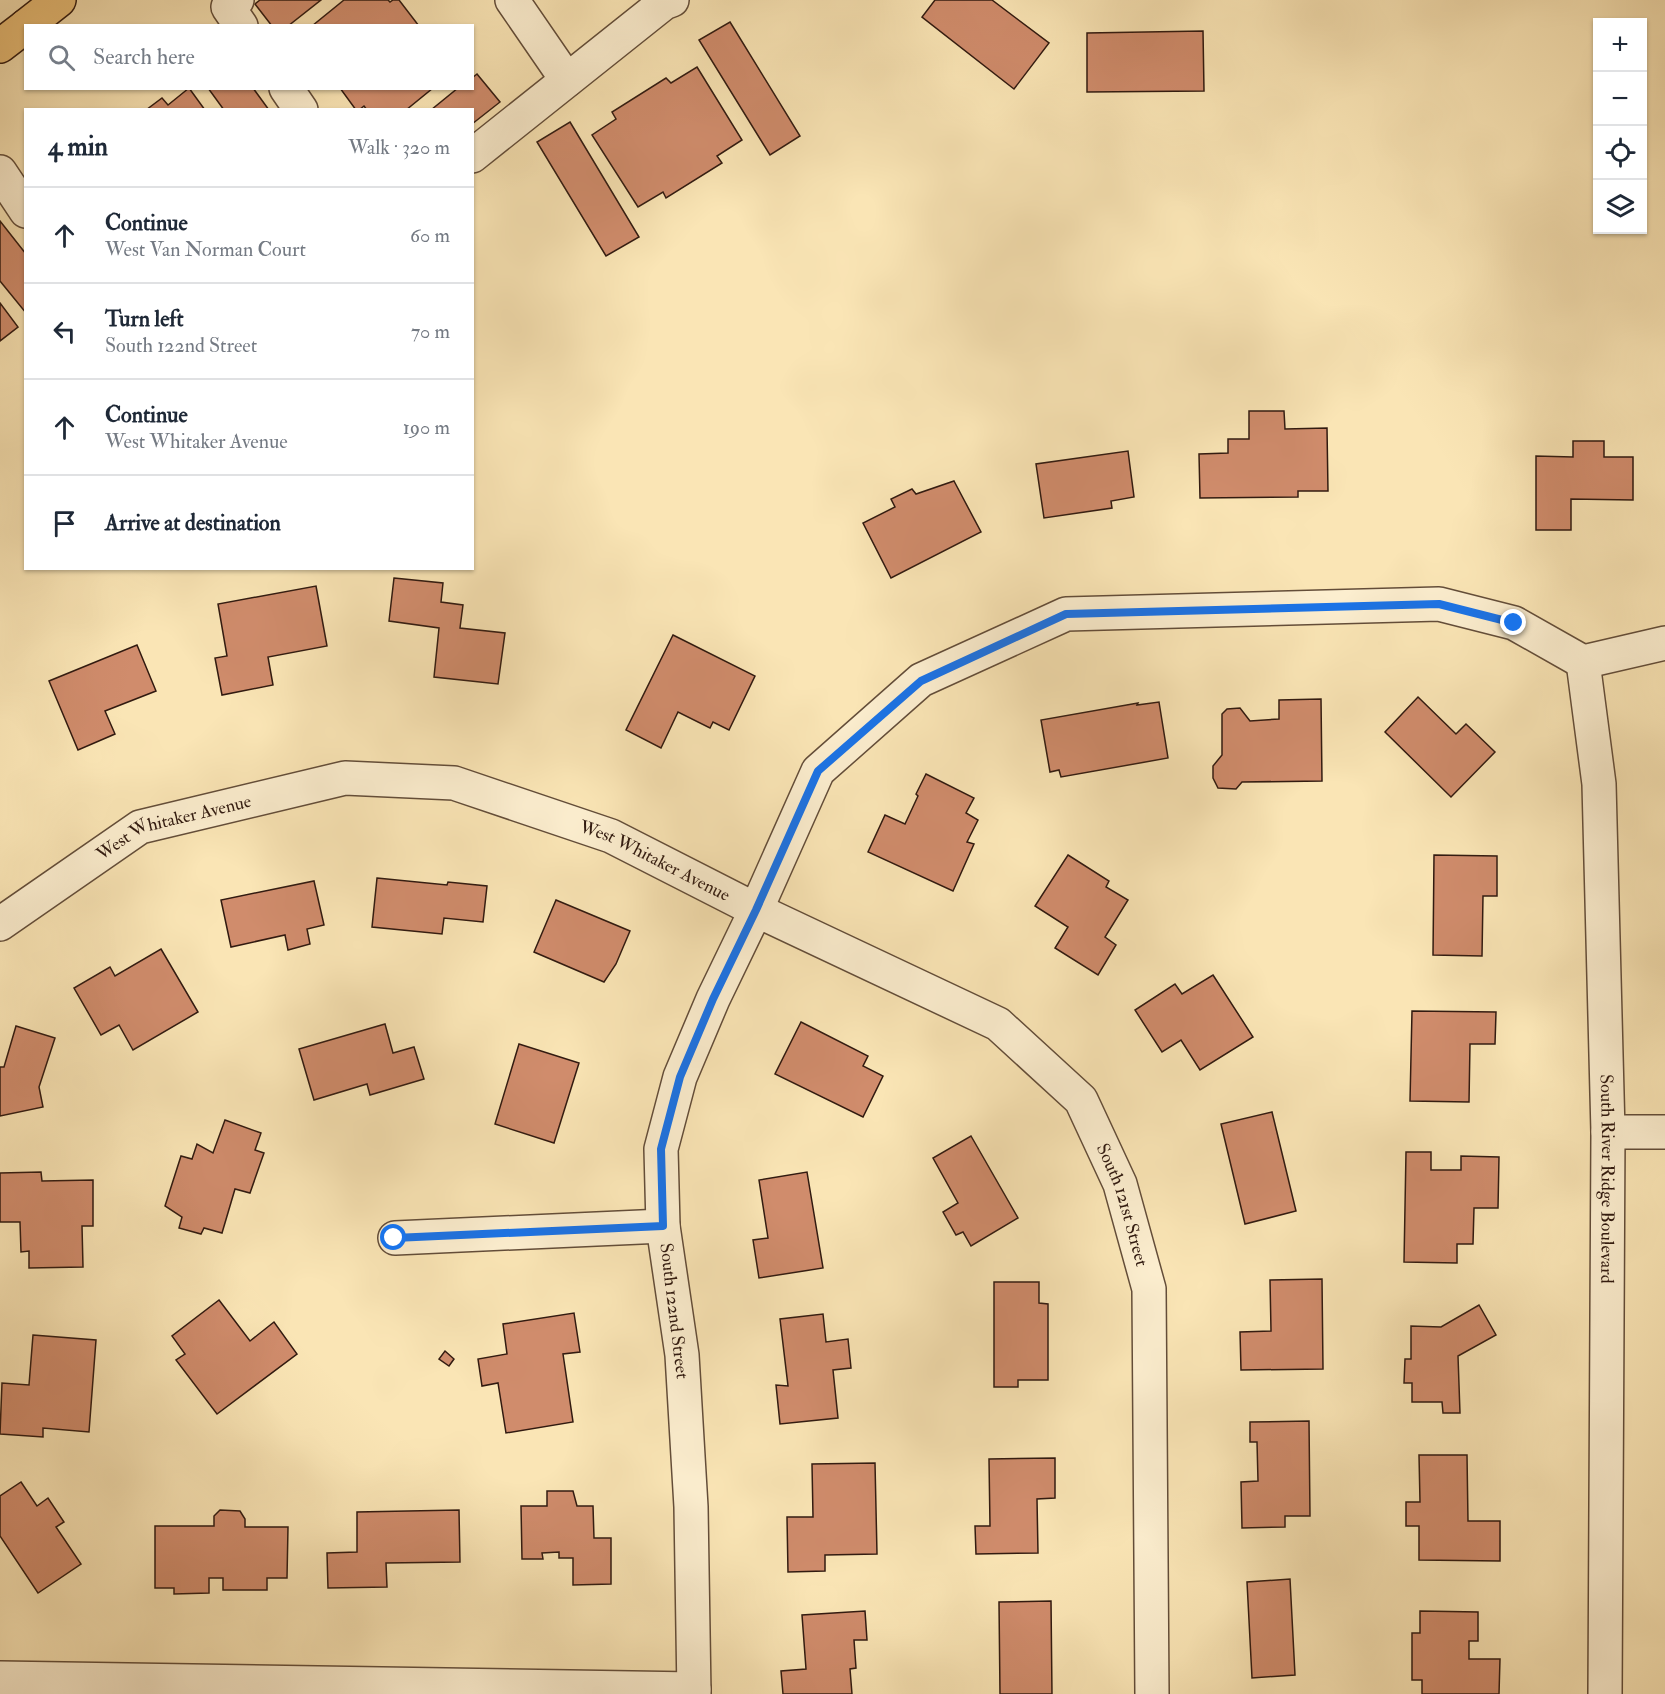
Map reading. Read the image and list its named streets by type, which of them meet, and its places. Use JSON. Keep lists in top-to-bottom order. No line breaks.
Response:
{"streets":{"street":["West Whitaker Avenue","South River Ridge Boulevard","South 121st Street","South 122nd Street"]},"crossings":[["West Whitaker Avenue","South 121st Street"],["West Whitaker Avenue","South 122nd Street"],["South 121st Street","South 122nd Street"]],"page":{"map_buttons":["+","−"],"search":"Search here","heading":["4 min","Walk · 320 m"],"list":[["Continue","West Van Norman Court","60 m"],["Turn left","South 122nd Street","70 m"],["Continue","West Whitaker Avenue","190 m"],"Arrive at destination"]}}
